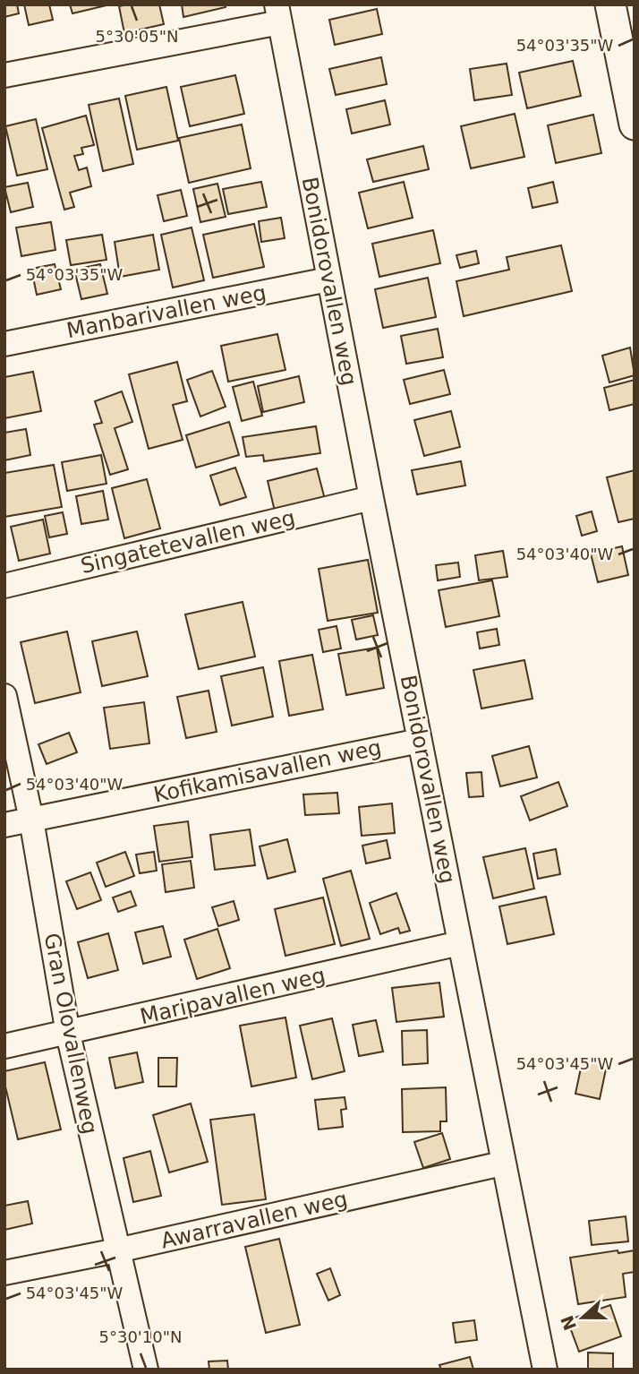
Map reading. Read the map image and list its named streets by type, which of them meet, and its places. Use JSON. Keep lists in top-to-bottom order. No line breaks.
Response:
{"streets":{"street":["Bonidorovallen weg","Manbarivallen weg","Singatetevallen weg","Kofikamisavallen weg","Maripavallen weg","Gran Olovallenweg","Awarravallen weg"]},"crossings":[["Bonidorovallen weg","Manbarivallen weg"],["Bonidorovallen weg","Singatetevallen weg"],["Bonidorovallen weg","Kofikamisavallen weg"],["Bonidorovallen weg","Maripavallen weg"],["Bonidorovallen weg","Awarravallen weg"],["Kofikamisavallen weg","Gran Olovallenweg"],["Maripavallen weg","Gran Olovallenweg"],["Gran Olovallenweg","Awarravallen weg"]],"north":"left","coordinates":["5°30'05\"N","54°03'35\"W","54°03'40\"W","54°03'45\"W","5°30'10\"N"]}
